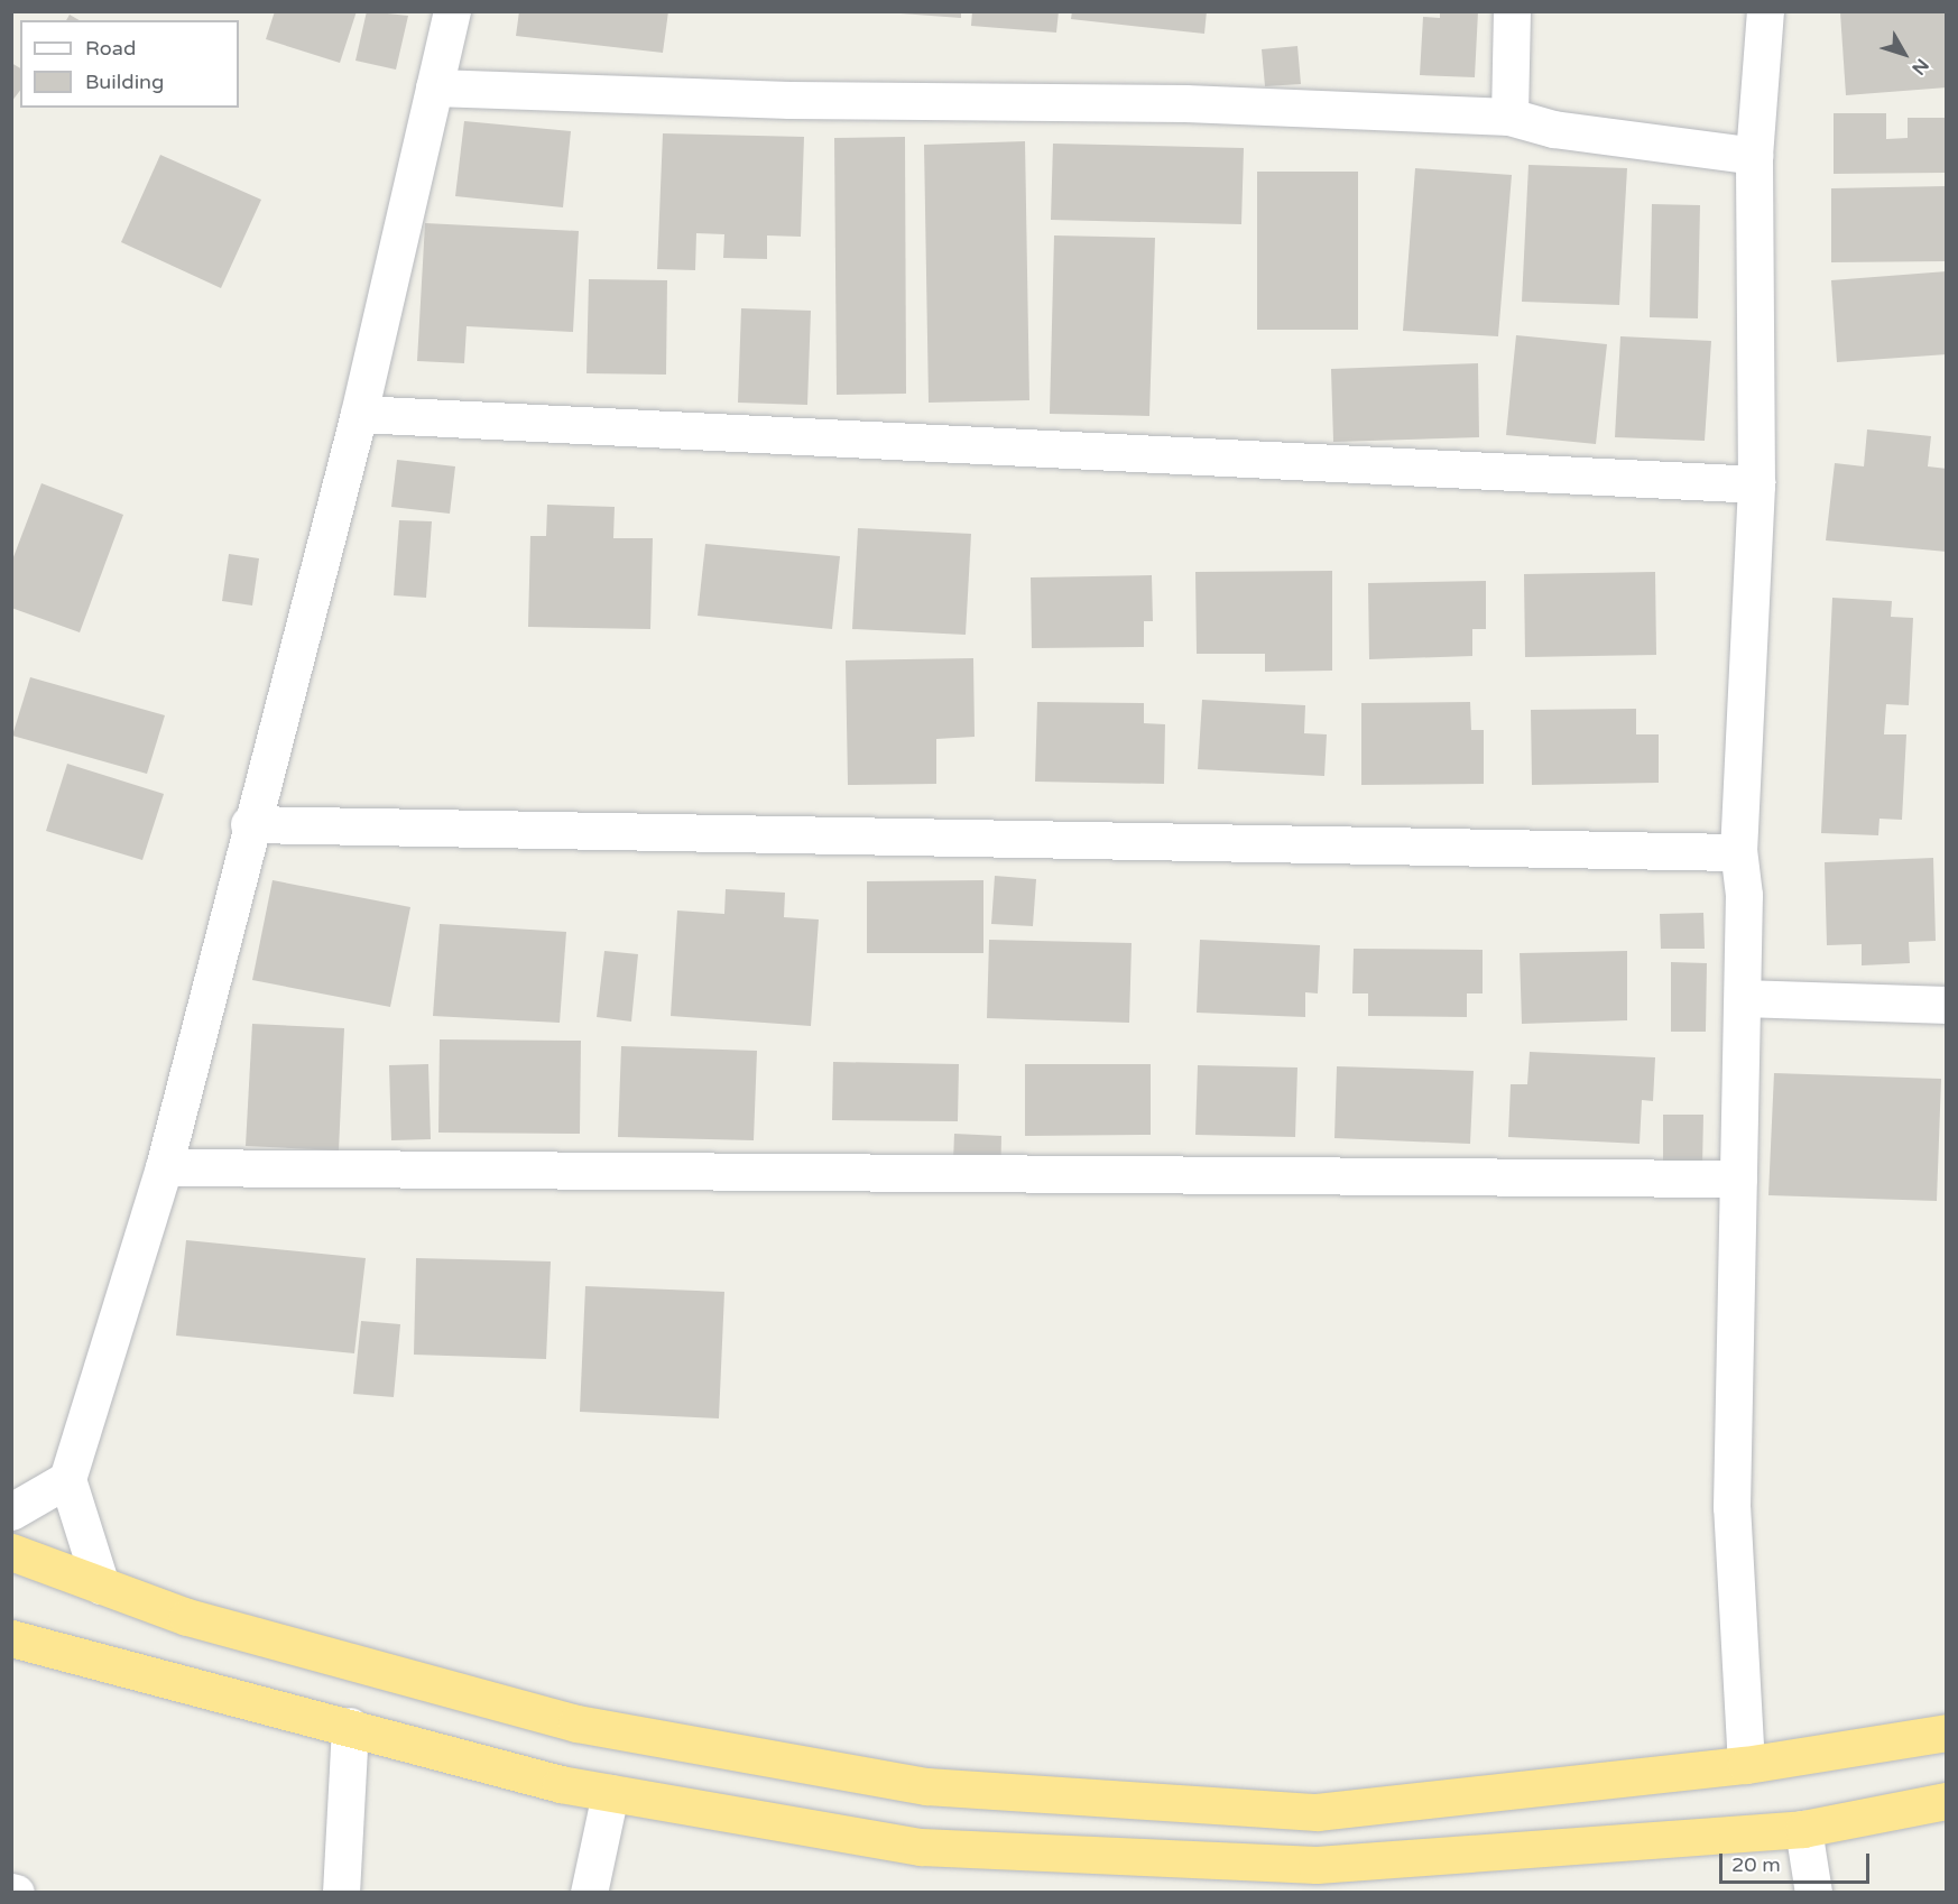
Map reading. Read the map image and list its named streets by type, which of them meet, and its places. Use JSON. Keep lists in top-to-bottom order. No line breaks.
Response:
{"legend":["Road","Building"],"scale_bar":"20 m","north":"bottom right"}
